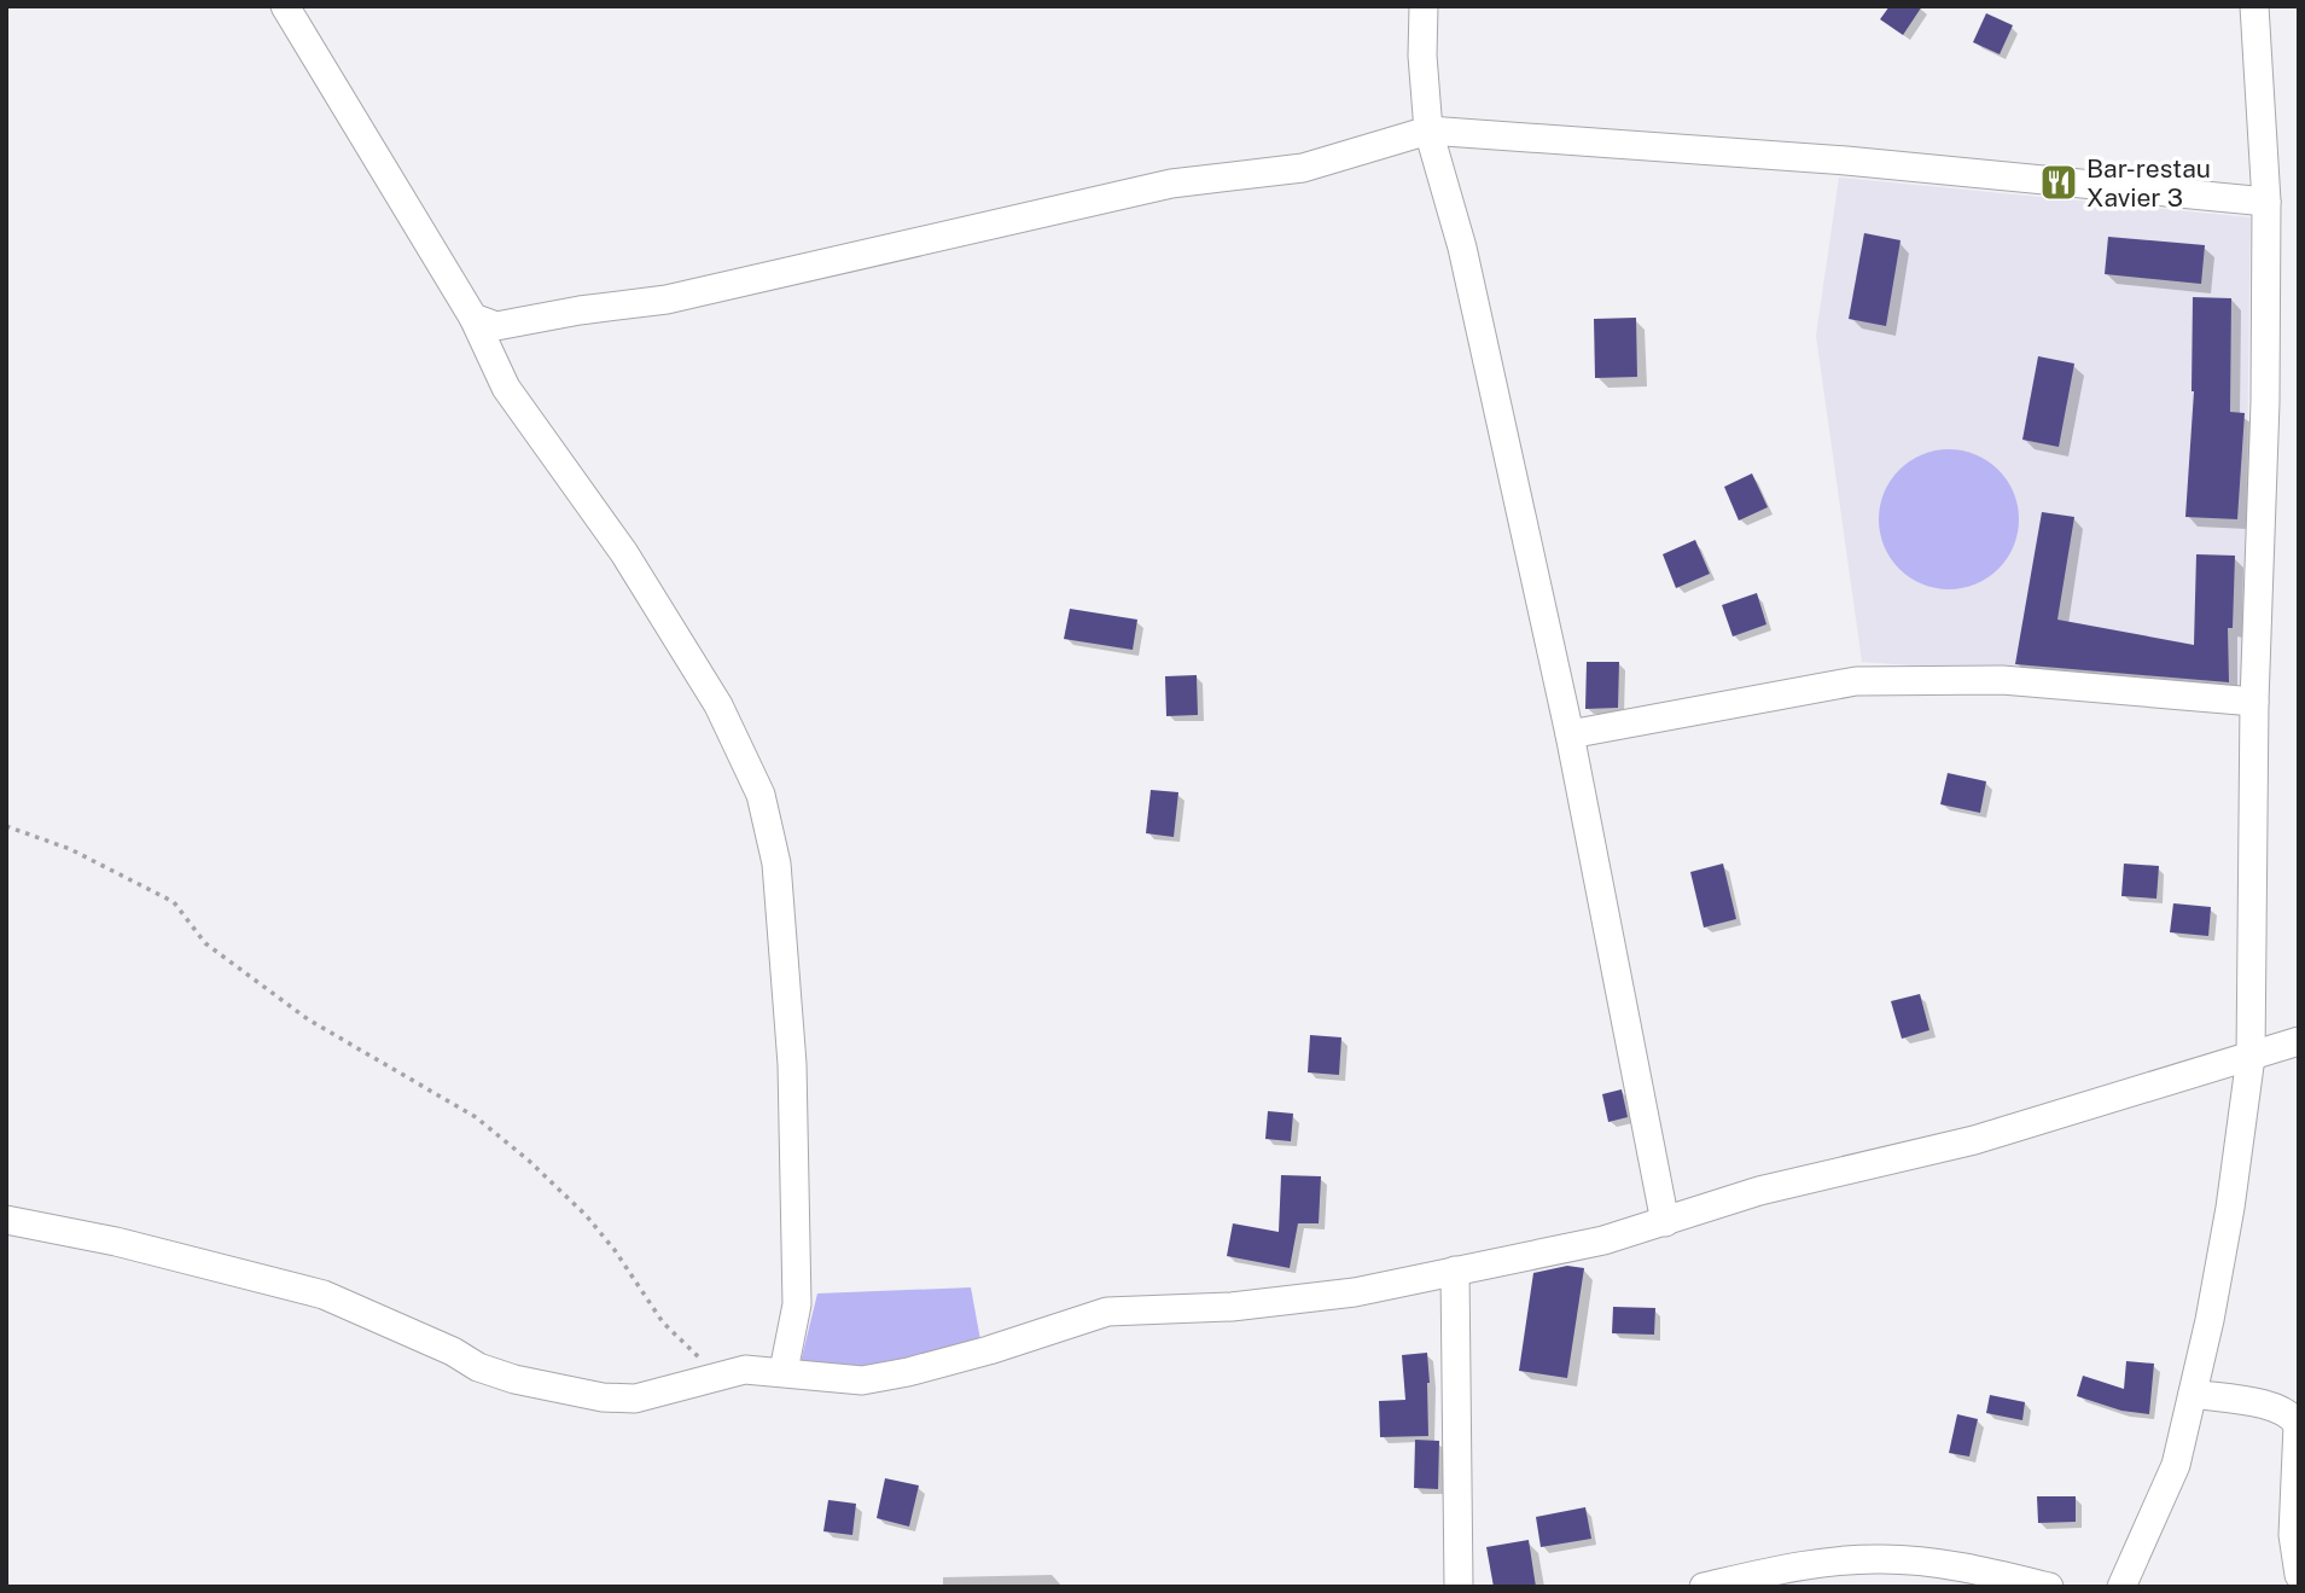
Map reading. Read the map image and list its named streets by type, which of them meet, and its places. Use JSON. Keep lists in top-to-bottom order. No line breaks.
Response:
{"places":{"restaurant":["Bar-restau Xavier 3"]}}
